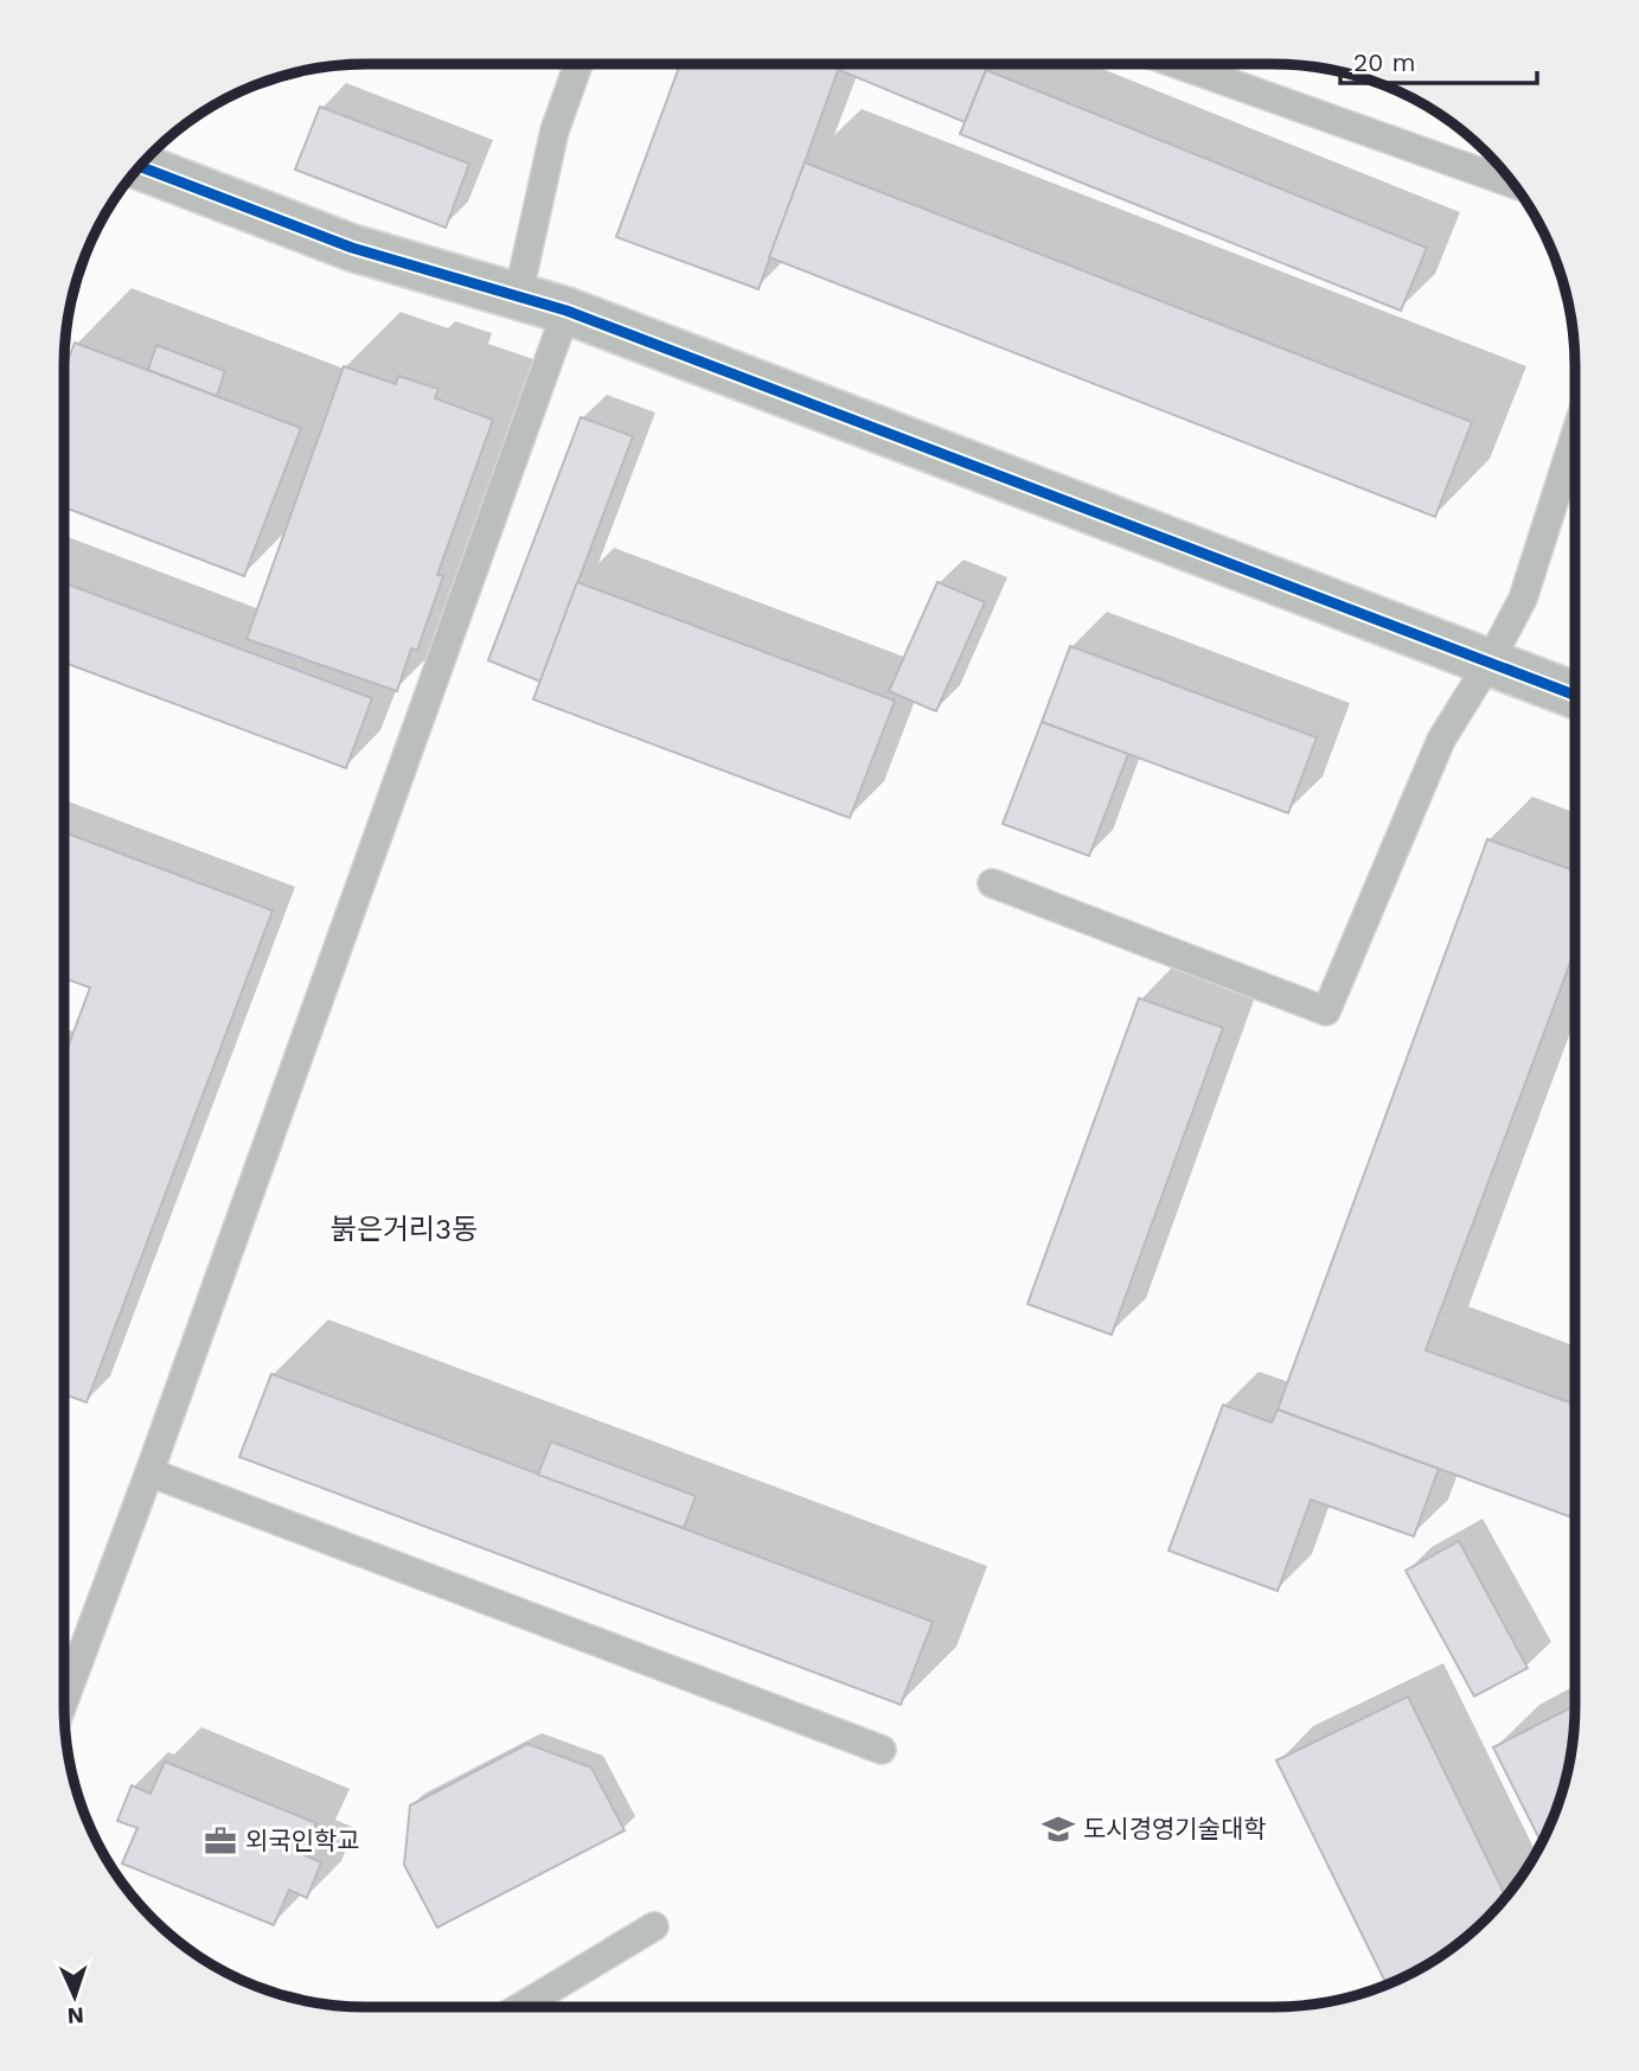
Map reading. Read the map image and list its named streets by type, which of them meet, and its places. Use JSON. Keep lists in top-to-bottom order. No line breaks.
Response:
{"districts":["붉은거리3동"],"places":{"school or university":["도시경영기술대학"],"office":["외국인학교"]},"scale_bar":"20 m","north":"bottom"}
